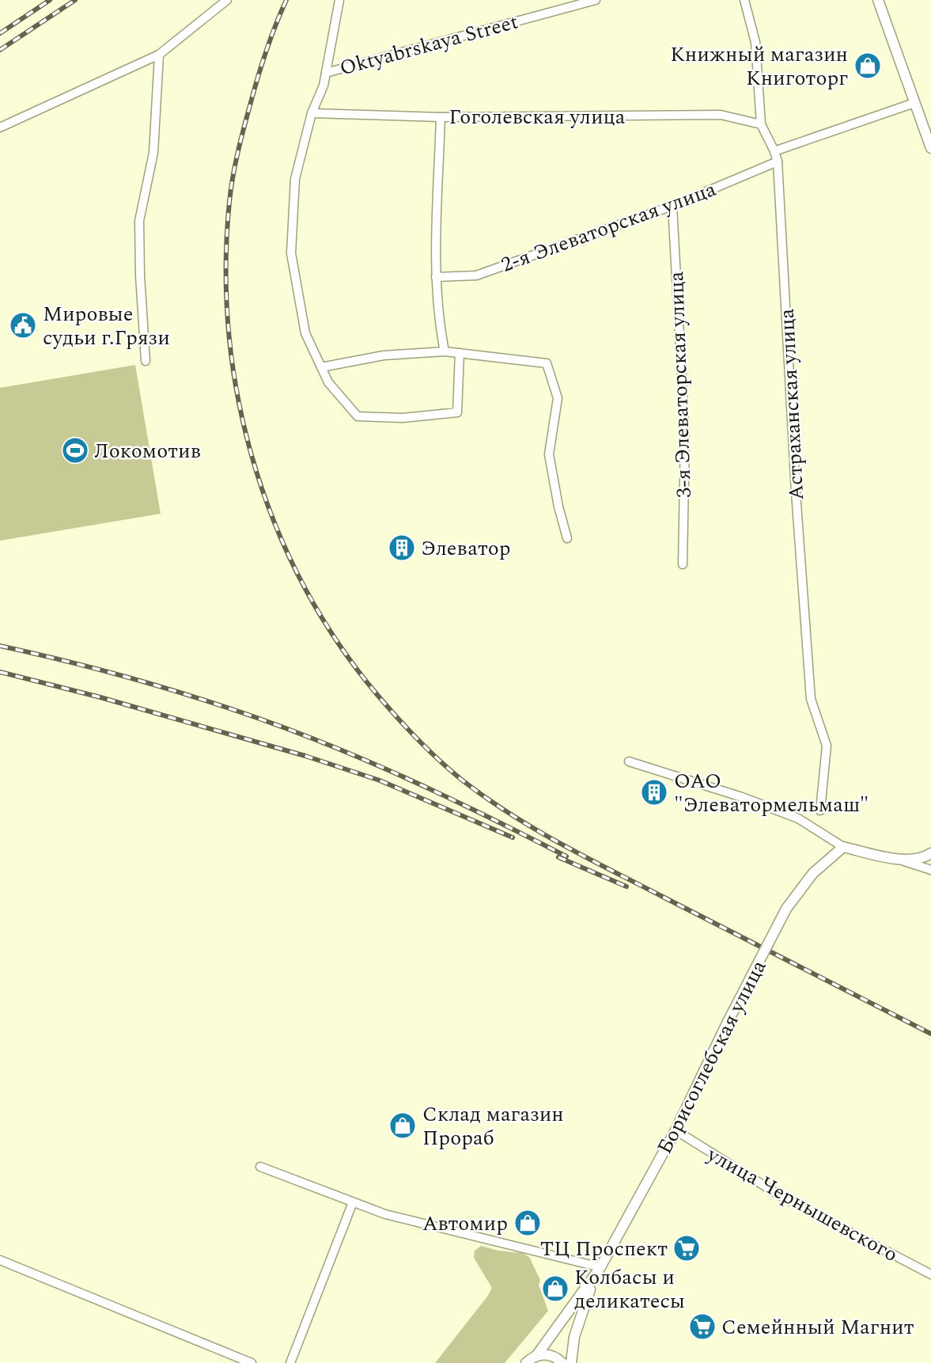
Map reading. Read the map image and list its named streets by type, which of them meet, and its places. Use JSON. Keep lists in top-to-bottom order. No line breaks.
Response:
{"streets":{"street":["Oktyabrskaya Street","Гоголевская улица","2-я Элеваторская улица","3-я Элеваторская улица","Астраханская улица","Борисоглебская улица","улица Чернышевского"]},"crossings":[["Гоголевская улица","Астраханская улица"],["2-я Элеваторская улица","3-я Элеваторская улица"],["2-я Элеваторская улица","Астраханская улица"],["Борисоглебская улица","улица Чернышевского"]],"places":{"shop":["Книжный магазин Книготорг","Склад магазин Прораб","Автомир","Колбасы и деликатесы"],"public building":["Мировые судьи г.Грязи"],"sports":["Локомотив"],"building":["Элеватор","ОАО \"Элеватормельмаш\""],"supermarket":["ТЦ Проспект","Семейнный Магнит"]}}
